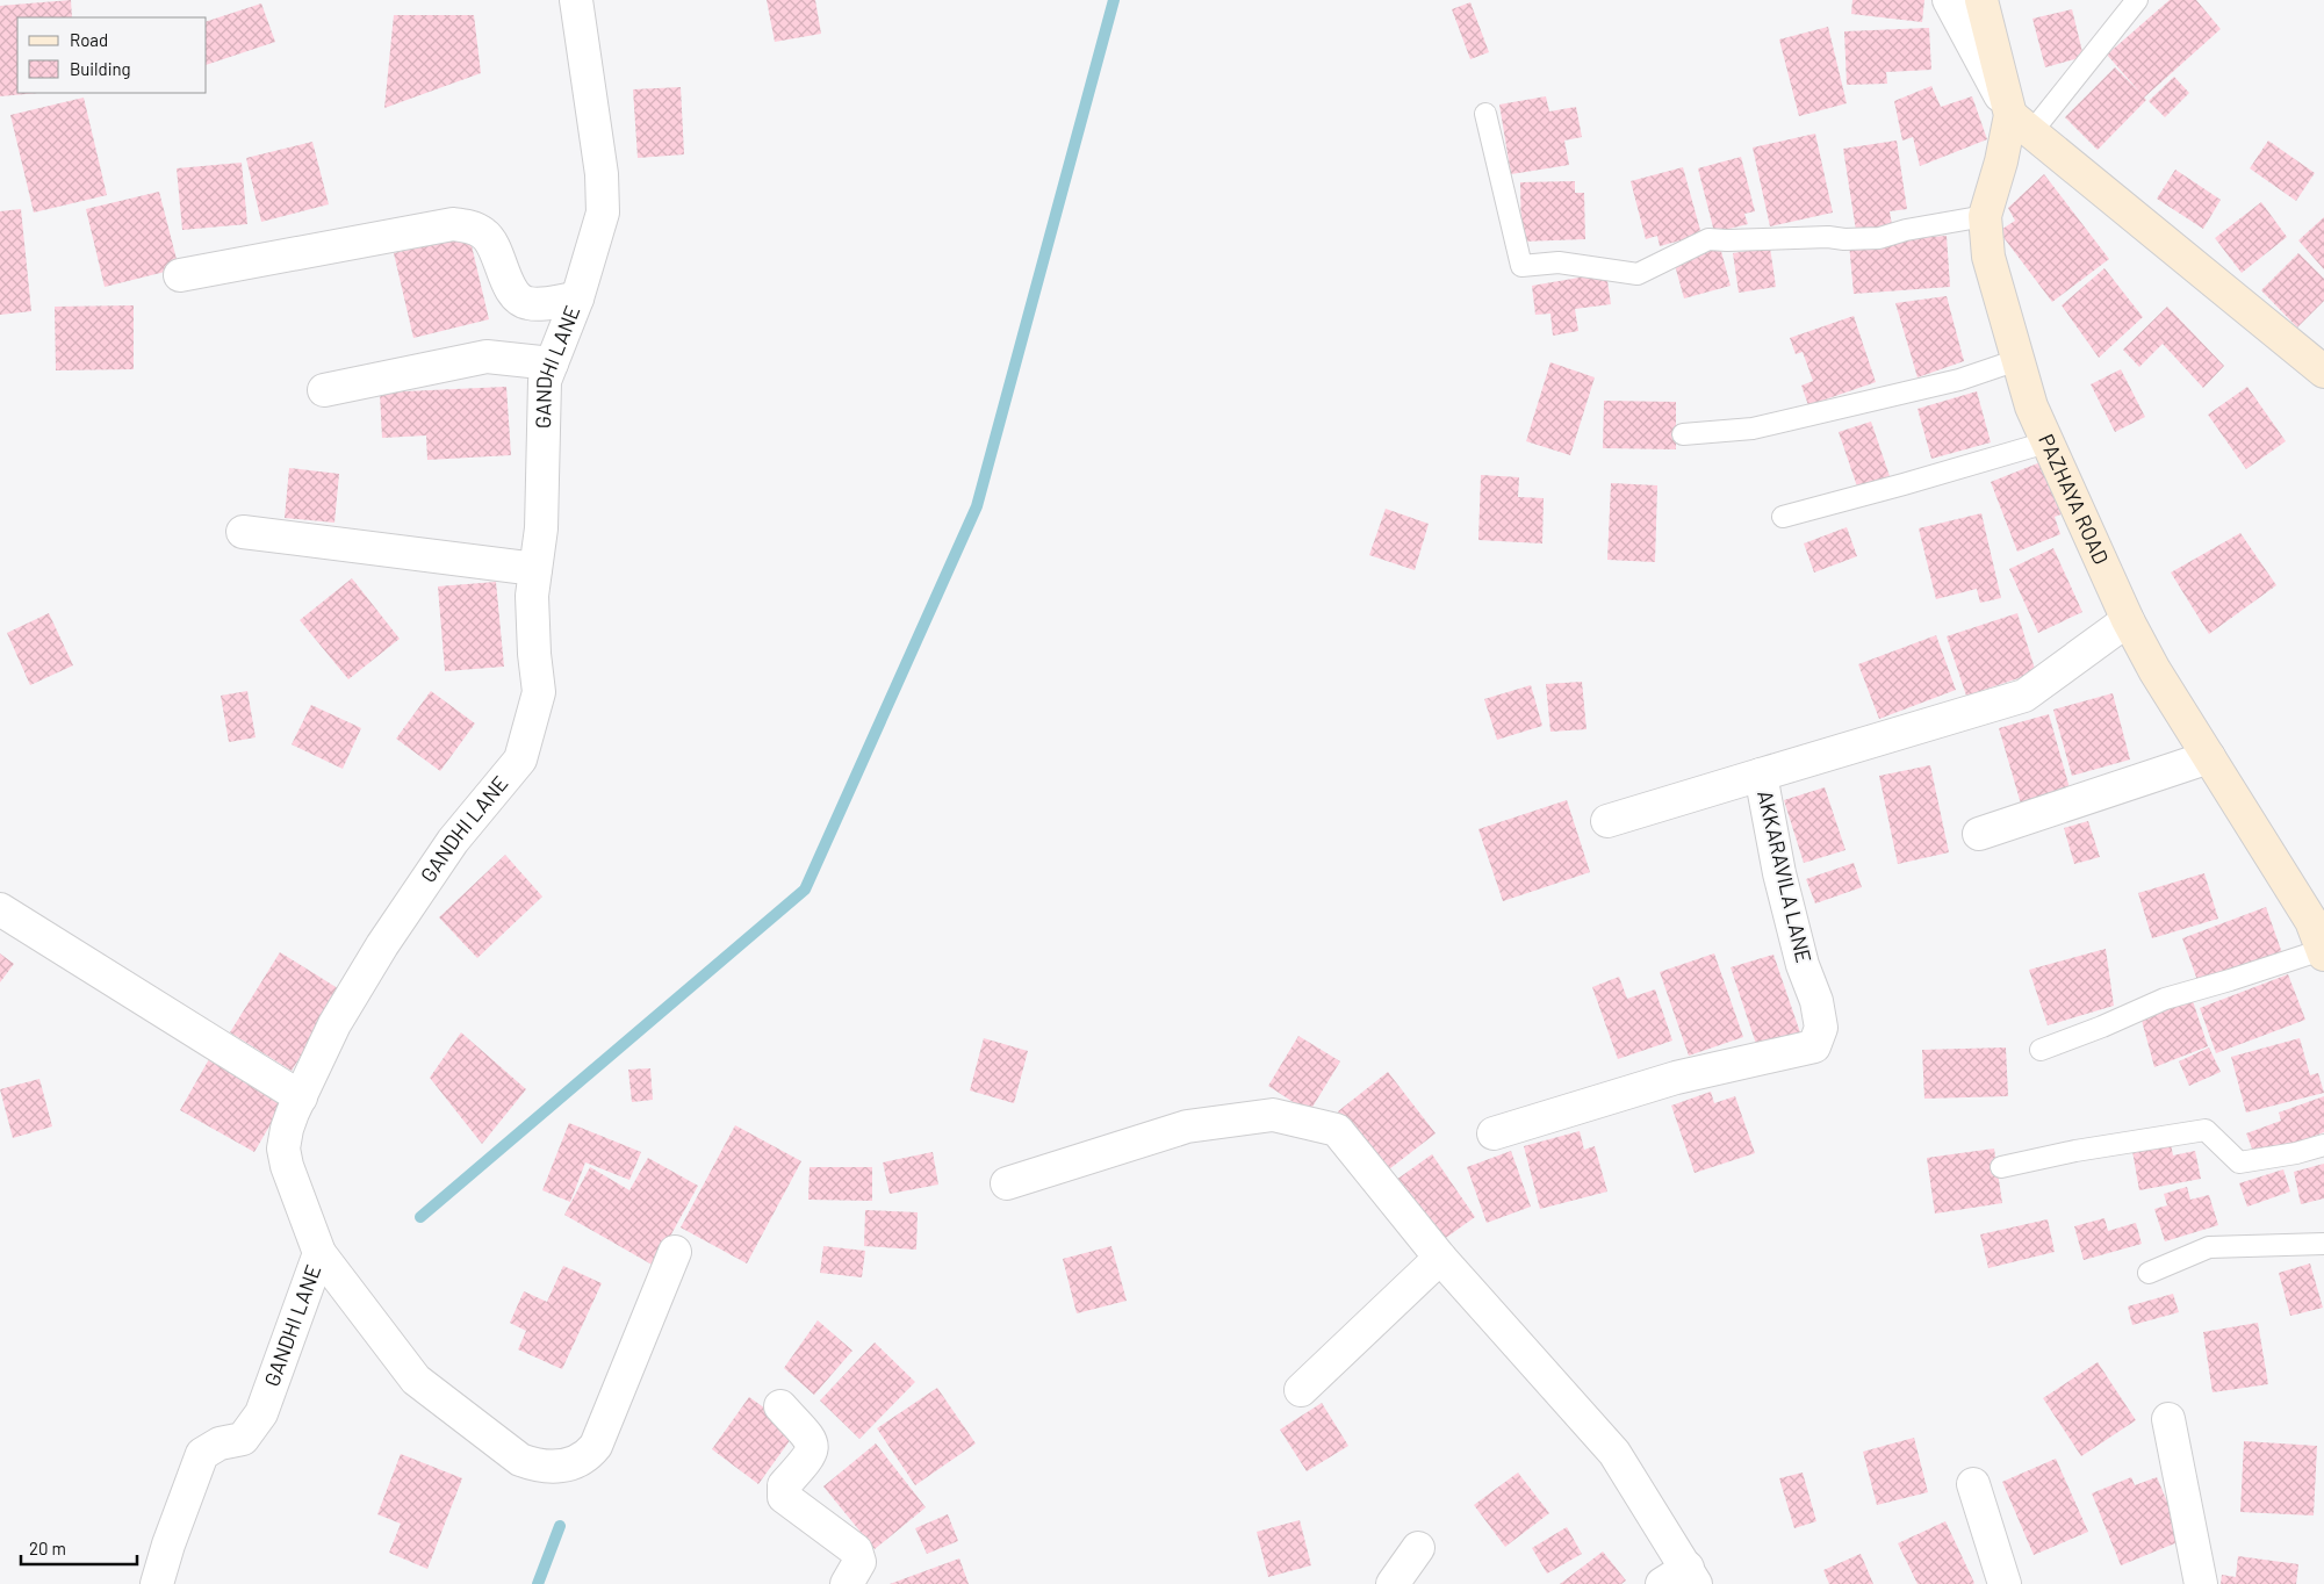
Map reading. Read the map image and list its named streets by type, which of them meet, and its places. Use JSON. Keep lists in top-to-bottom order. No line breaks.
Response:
{"streets":{"street":["GANDHI LANE","PAZHAYA ROAD","AKKARAVILA LANE"]},"crossings":[["PAZHAYA ROAD","AKKARAVILA LANE"]],"legend":["Road","Building"],"scale_bar":"20 m"}
